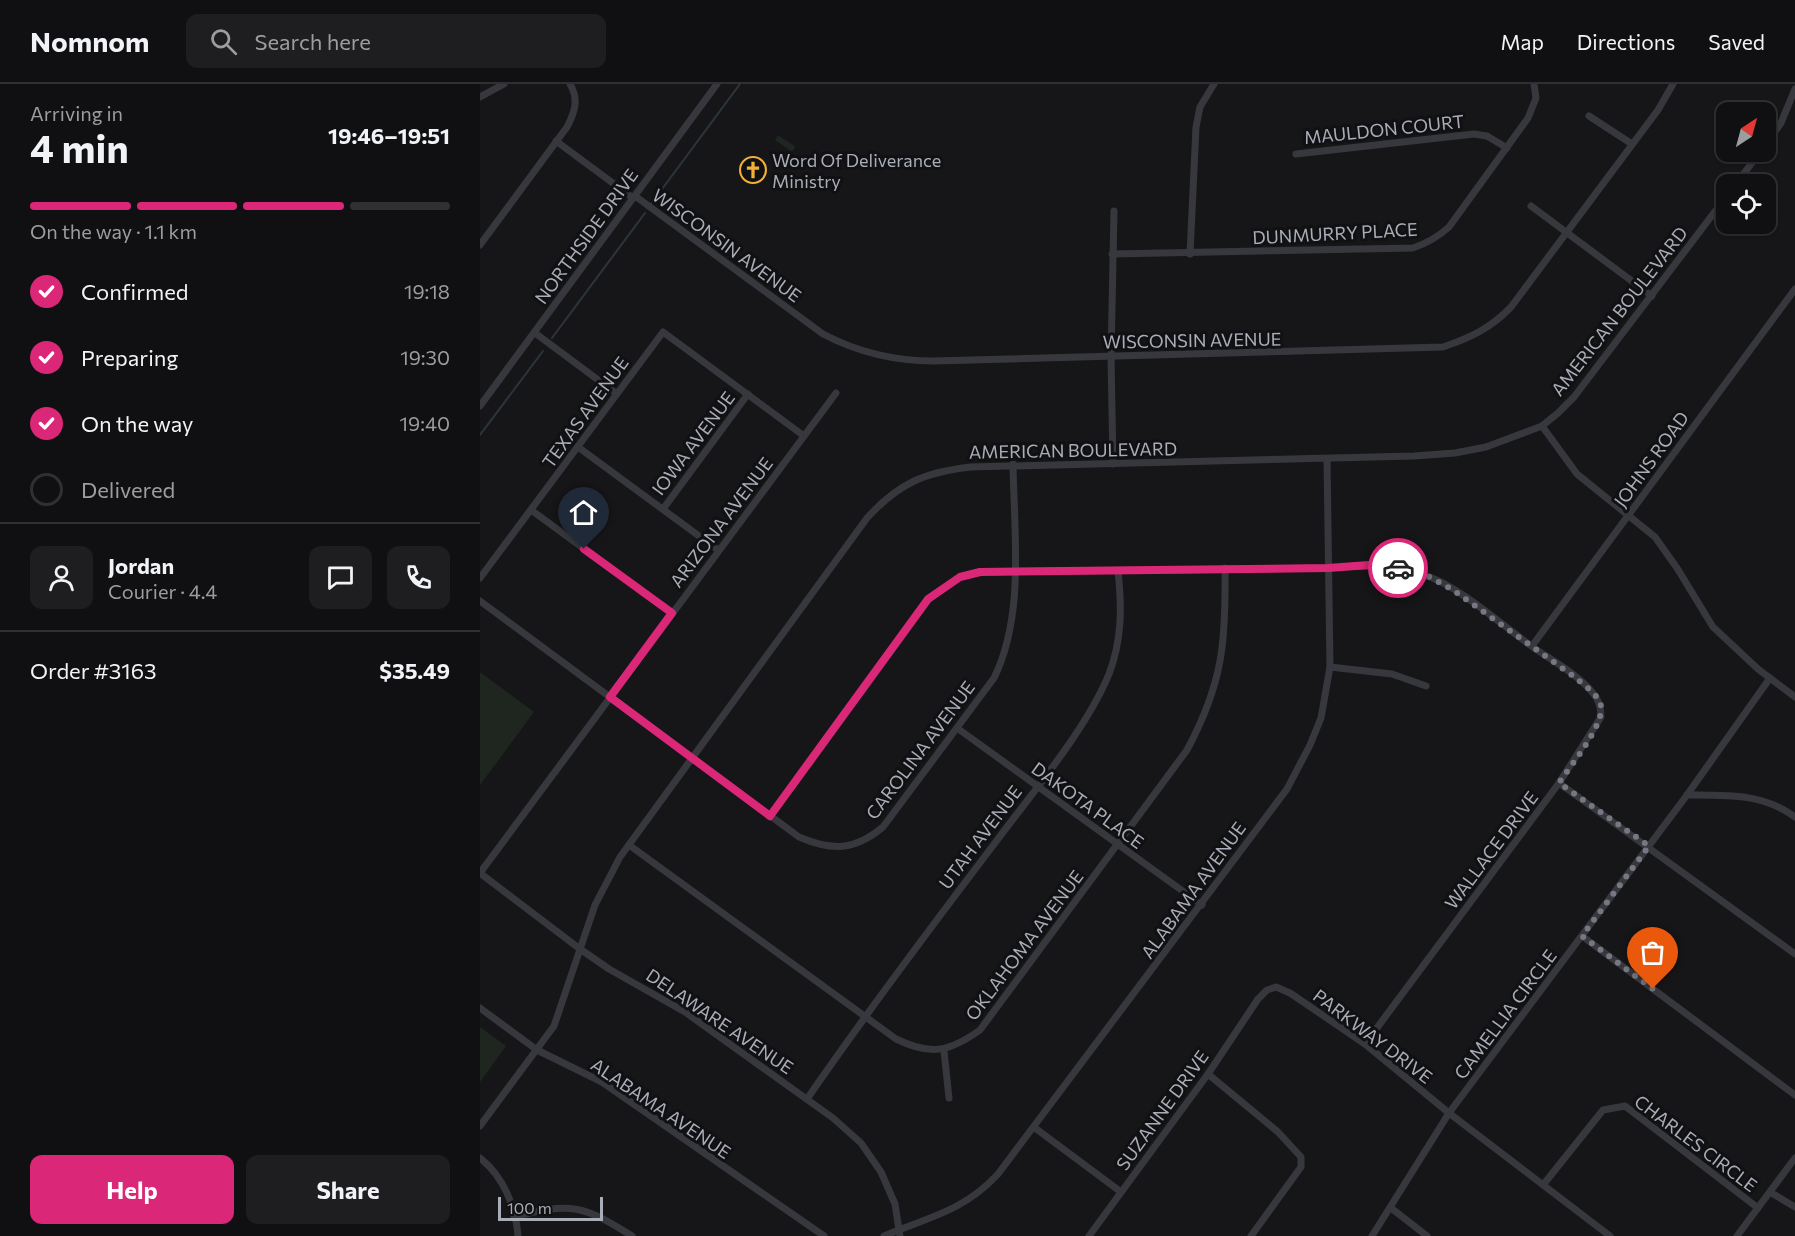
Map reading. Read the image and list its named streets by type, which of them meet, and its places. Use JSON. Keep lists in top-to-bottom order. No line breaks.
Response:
{"streets":{"street":["MAULDON COURT","DUNMURRY PLACE","NORTHSIDE DRIVE","WISCONSIN AVENUE","AMERICAN BOULEVARD","TEXAS AVENUE","IOWA AVENUE","JOHNS ROAD","ARIZONA AVENUE","CAROLINA AVENUE","DAKOTA PLACE","UTAH AVENUE","WALLACE DRIVE","ALABAMA AVENUE","OKLAHOMA AVENUE","CAMELLIA CIRCLE","DELAWARE AVENUE","PARKWAY DRIVE","SUZANNE DRIVE","CHARLES CIRCLE"]},"crossings":[["MAULDON COURT","DUNMURRY PLACE"],["NORTHSIDE DRIVE","WISCONSIN AVENUE"],["AMERICAN BOULEVARD","CAROLINA AVENUE"],["AMERICAN BOULEVARD","ALABAMA AVENUE"],["AMERICAN BOULEVARD","DELAWARE AVENUE"],["TEXAS AVENUE","IOWA AVENUE"],["ARIZONA AVENUE","CAROLINA AVENUE"],["ARIZONA AVENUE","DELAWARE AVENUE"],["CAROLINA AVENUE","DAKOTA PLACE"],["DAKOTA PLACE","UTAH AVENUE"],["DAKOTA PLACE","ALABAMA AVENUE"],["DAKOTA PLACE","OKLAHOMA AVENUE"],["UTAH AVENUE","DELAWARE AVENUE"],["WALLACE DRIVE","CAMELLIA CIRCLE"],["WALLACE DRIVE","PARKWAY DRIVE"],["ALABAMA AVENUE","DELAWARE AVENUE"],["CAMELLIA CIRCLE","PARKWAY DRIVE"],["PARKWAY DRIVE","SUZANNE DRIVE"],["PARKWAY DRIVE","CHARLES CIRCLE"]],"places":{"church":["Word Of Deliverance Ministry"]},"scale_bar":"100 m","north":"top right","page":{"header":"Nomnom","search":"Search here","nav":["Map","Directions","Saved"],"heading":["4 min","Arriving in","19:46–19:51"],"panel":["Jordan","Courier · 4.4","Order #3163","$35.49"],"bar":"On the way · 1.1 km","list":[["Confirmed","19:18"],["Preparing","19:30"],["On the way","19:40"],"Delivered"],"buttons":["Help","Share"],"scale":"100 m"}}
